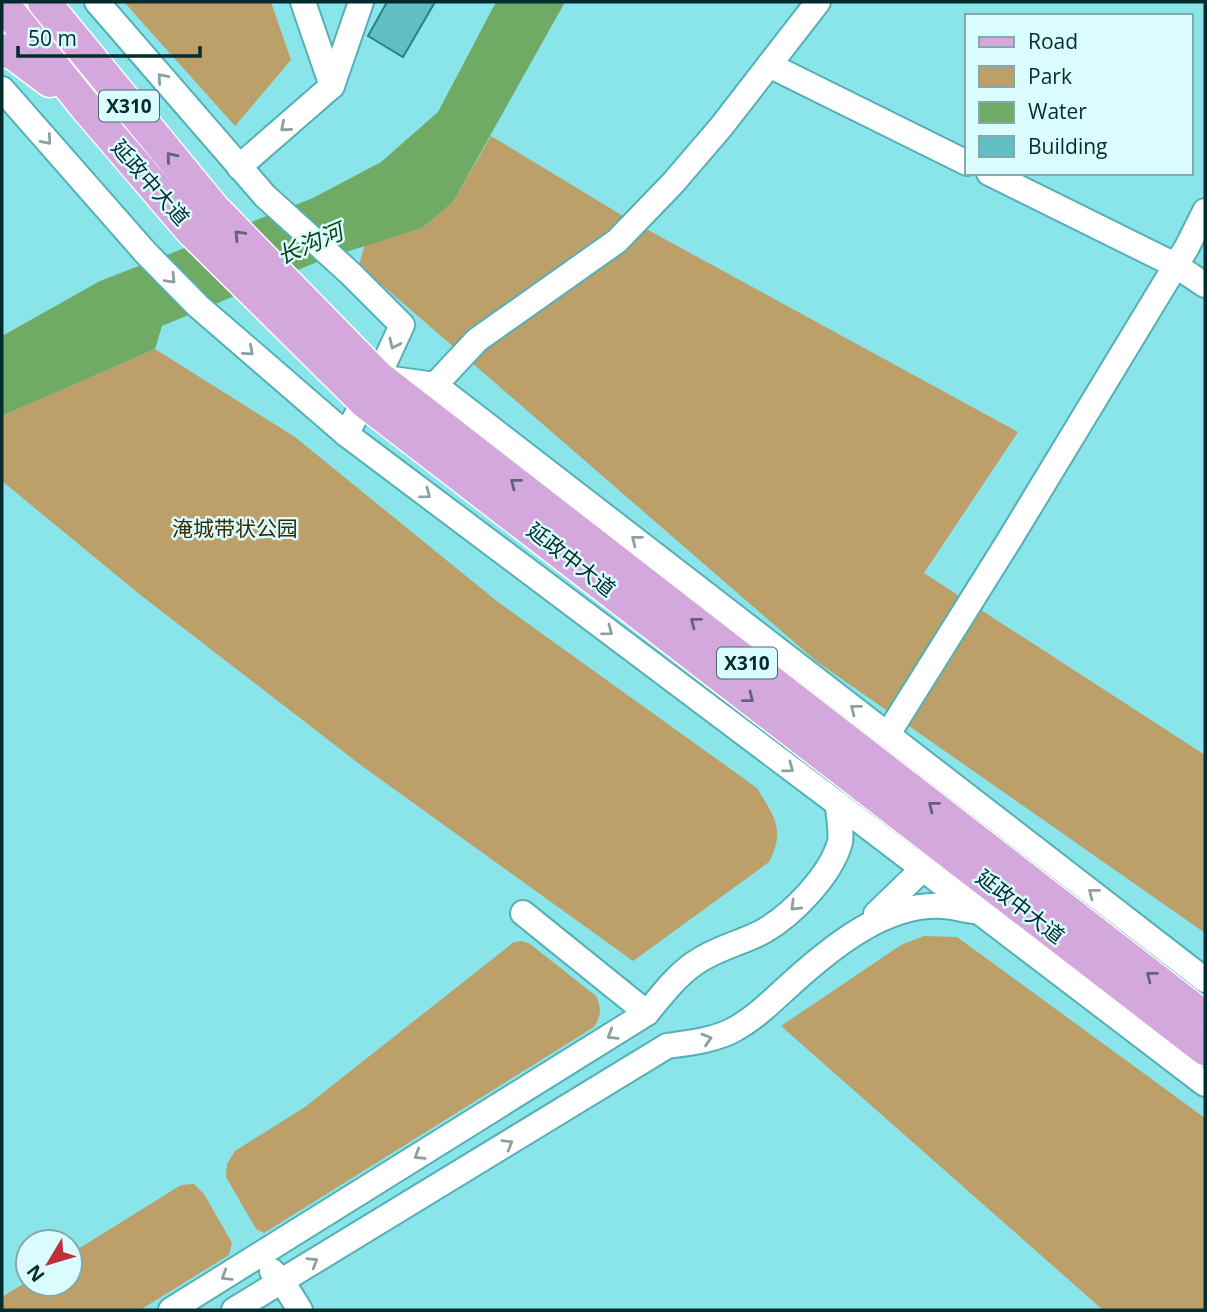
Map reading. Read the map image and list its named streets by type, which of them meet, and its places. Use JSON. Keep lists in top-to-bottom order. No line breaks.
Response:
{"streets":{"main road":["X310","延政中大道"]},"water":["长沟河"],"parks":["淹城带状公园"],"legend":["Road","Park","Water","Building"],"scale_bar":"50 m","north":"bottom left"}
